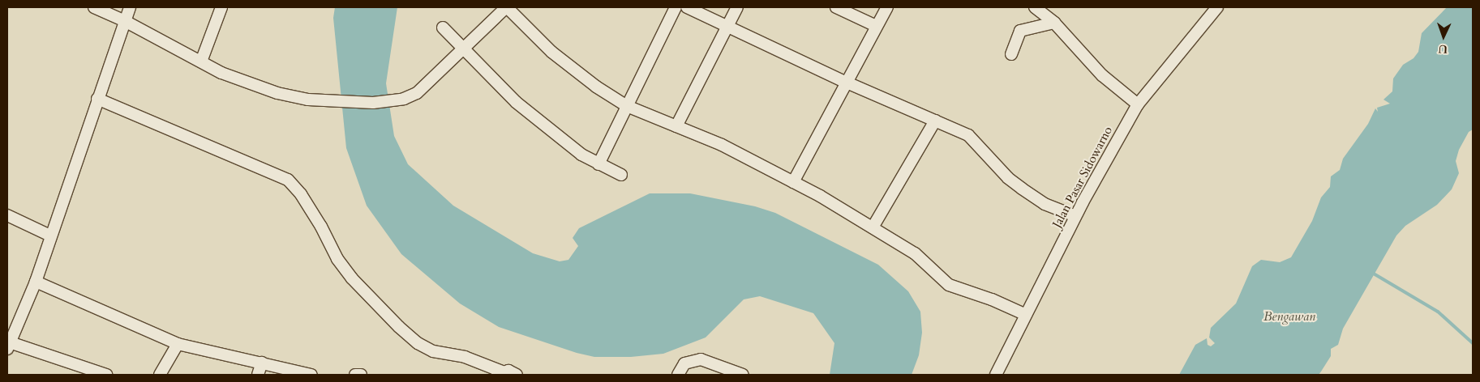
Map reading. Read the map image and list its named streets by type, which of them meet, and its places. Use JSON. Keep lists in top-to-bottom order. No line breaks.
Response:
{"streets":{"street":["Jalan Pasar Sidowarno"]},"water":["Bengawan"],"north":"bottom"}
